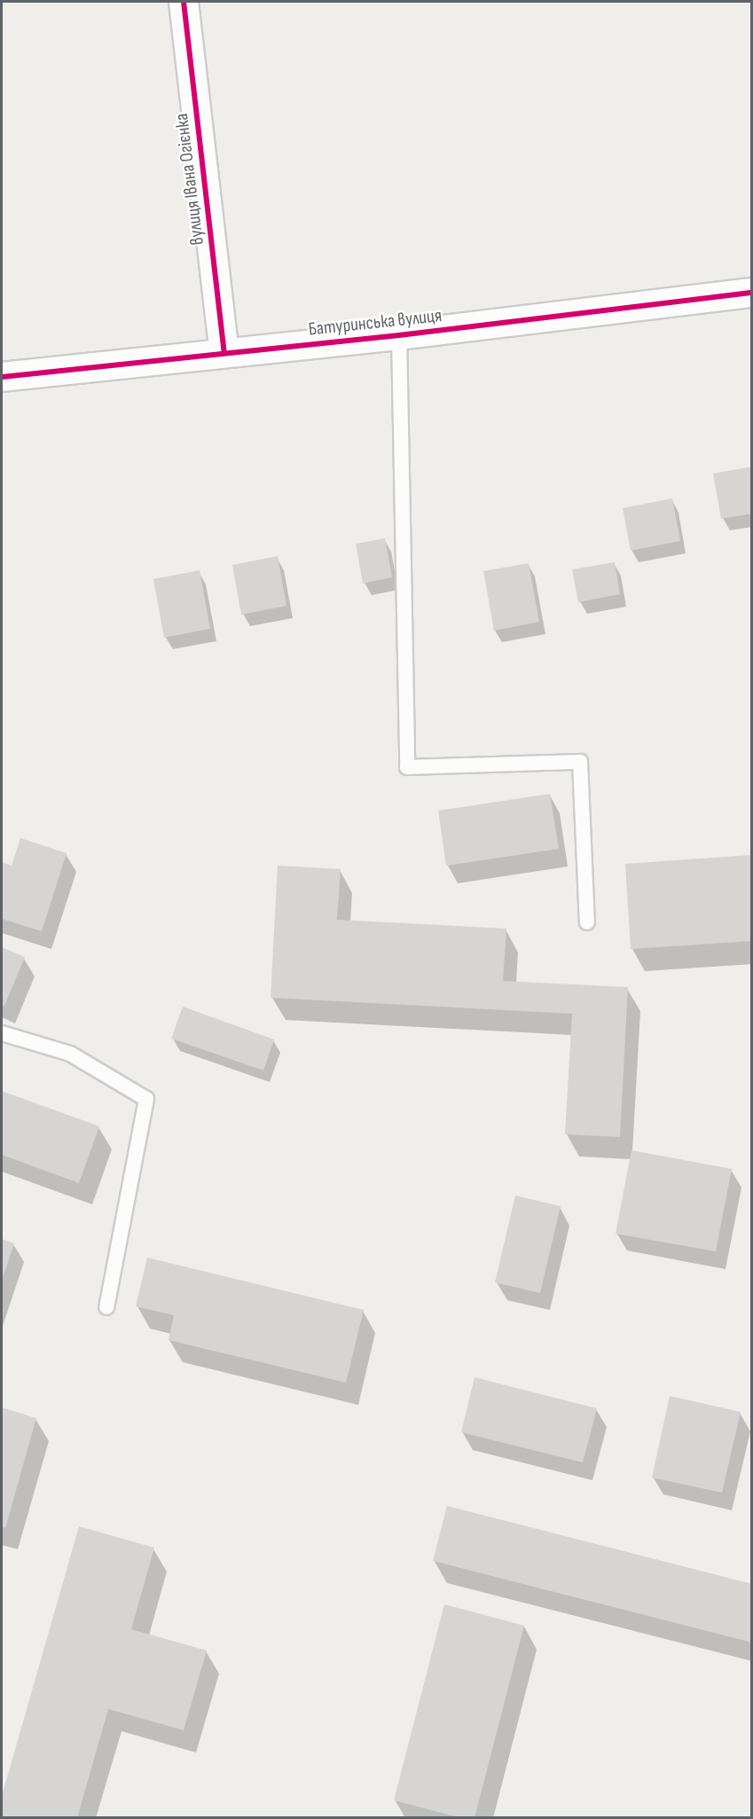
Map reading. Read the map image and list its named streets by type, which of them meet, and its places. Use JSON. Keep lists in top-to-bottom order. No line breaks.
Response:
{"streets":{"street":["вулиця Івана Огієнка","Батуринська вулиця"]},"crossings":[["вулиця Івана Огієнка","Батуринська вулиця"]]}
